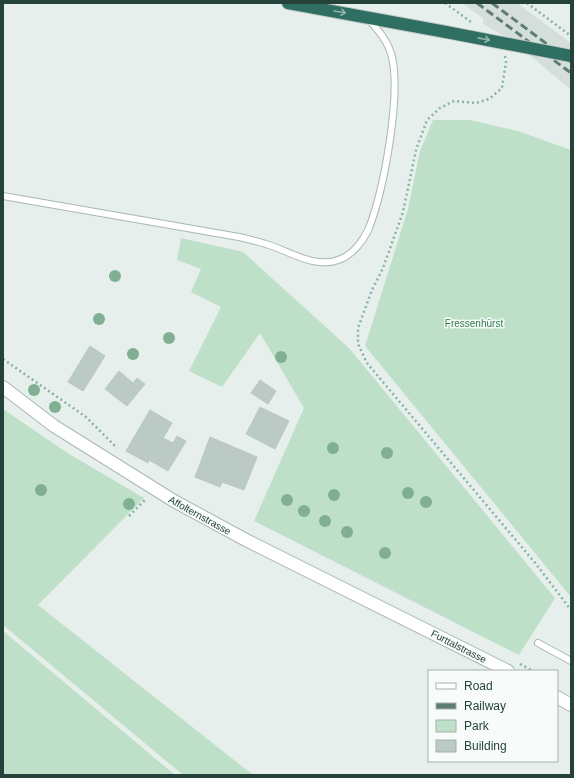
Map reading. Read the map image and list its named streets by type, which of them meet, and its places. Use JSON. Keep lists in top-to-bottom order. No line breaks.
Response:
{"streets":{"street":["Affolternstrasse","Furttalstrasse"]},"crossings":[["Affolternstrasse","Furttalstrasse"]],"parks":["Fressenhürst"],"legend":["Road","Railway","Park","Building"]}
